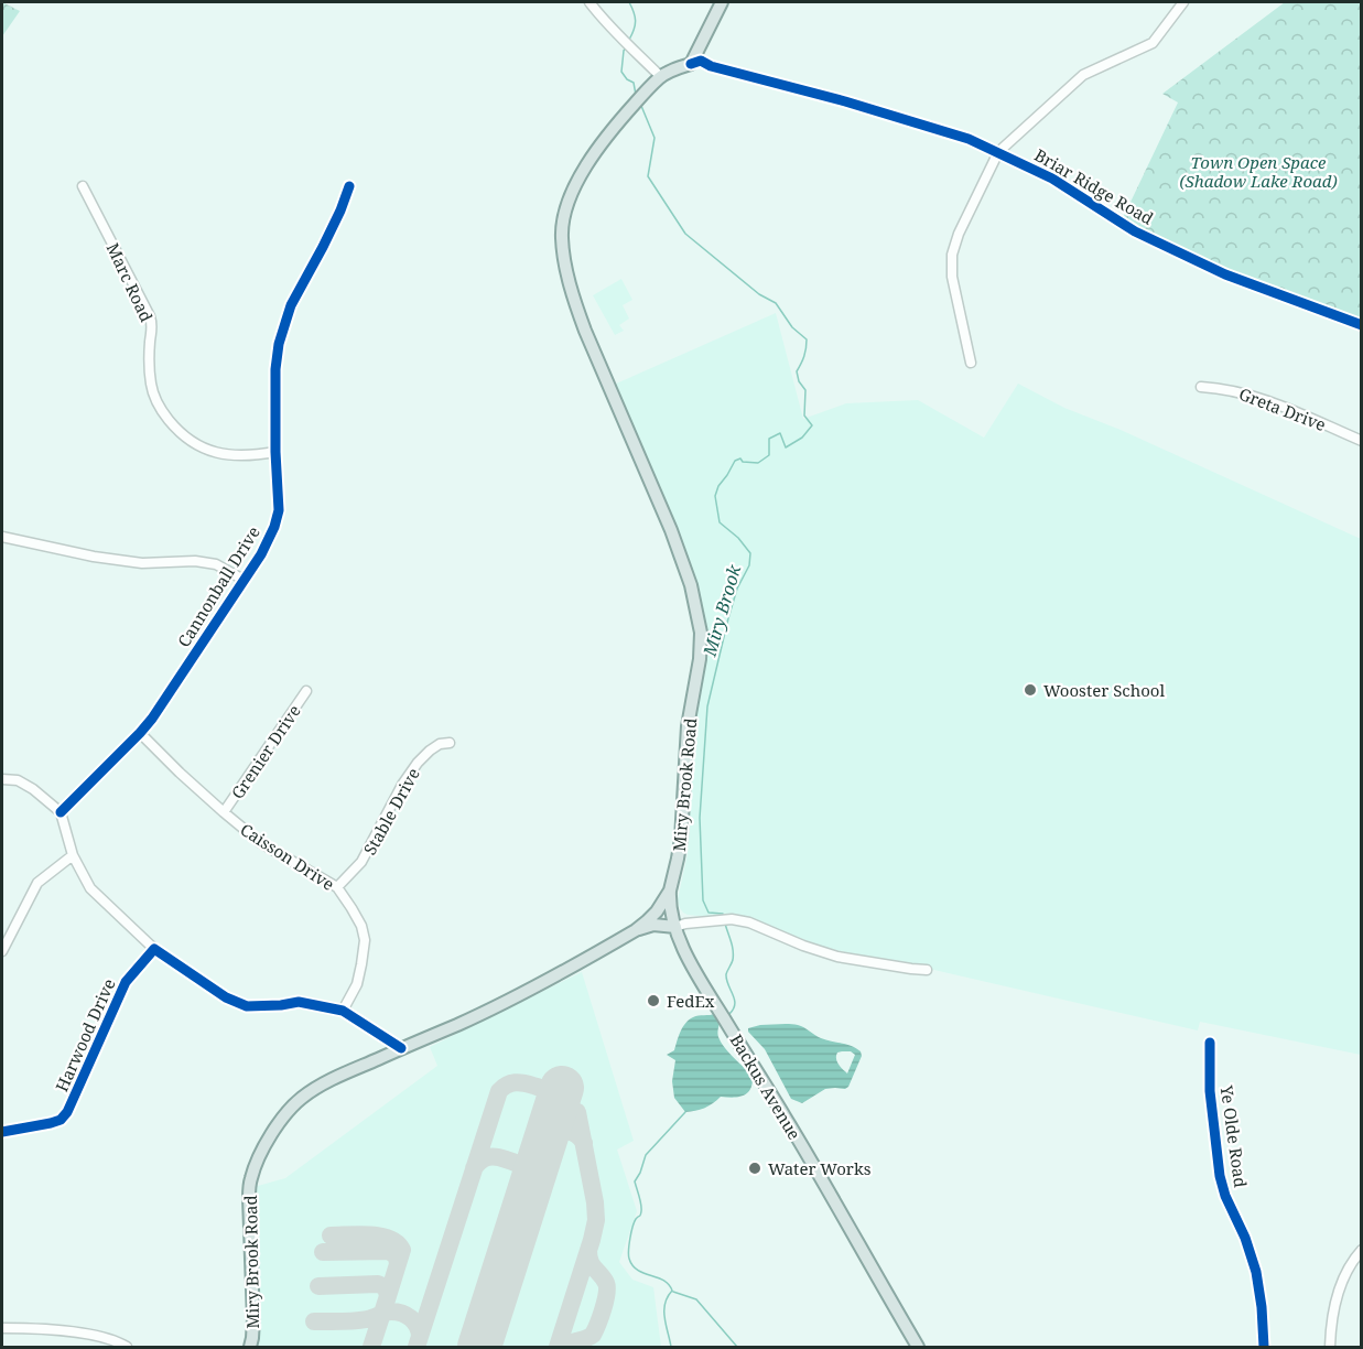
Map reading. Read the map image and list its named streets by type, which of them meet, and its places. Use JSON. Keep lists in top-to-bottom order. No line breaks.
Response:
{"streets":{"main road":["Miry Brook Road","Backus Avenue"],"street":["Briar Ridge Road","Marc Road","Greta Drive","Cannonball Drive","Grenier Drive","Stable Drive","Caisson Drive","Harwood Drive","Ye Olde Road"]},"crossings":[["Briar Ridge Road","Miry Brook Road"],["Marc Road","Cannonball Drive"],["Cannonball Drive","Caisson Drive"],["Grenier Drive","Caisson Drive"],["Miry Brook Road","Backus Avenue"],["Stable Drive","Caisson Drive"]],"water":["Miry Brook"],"parks":["Town Open Space (Shadow Lake Road)"],"places":["Wooster School","FedEx","Water Works"]}
